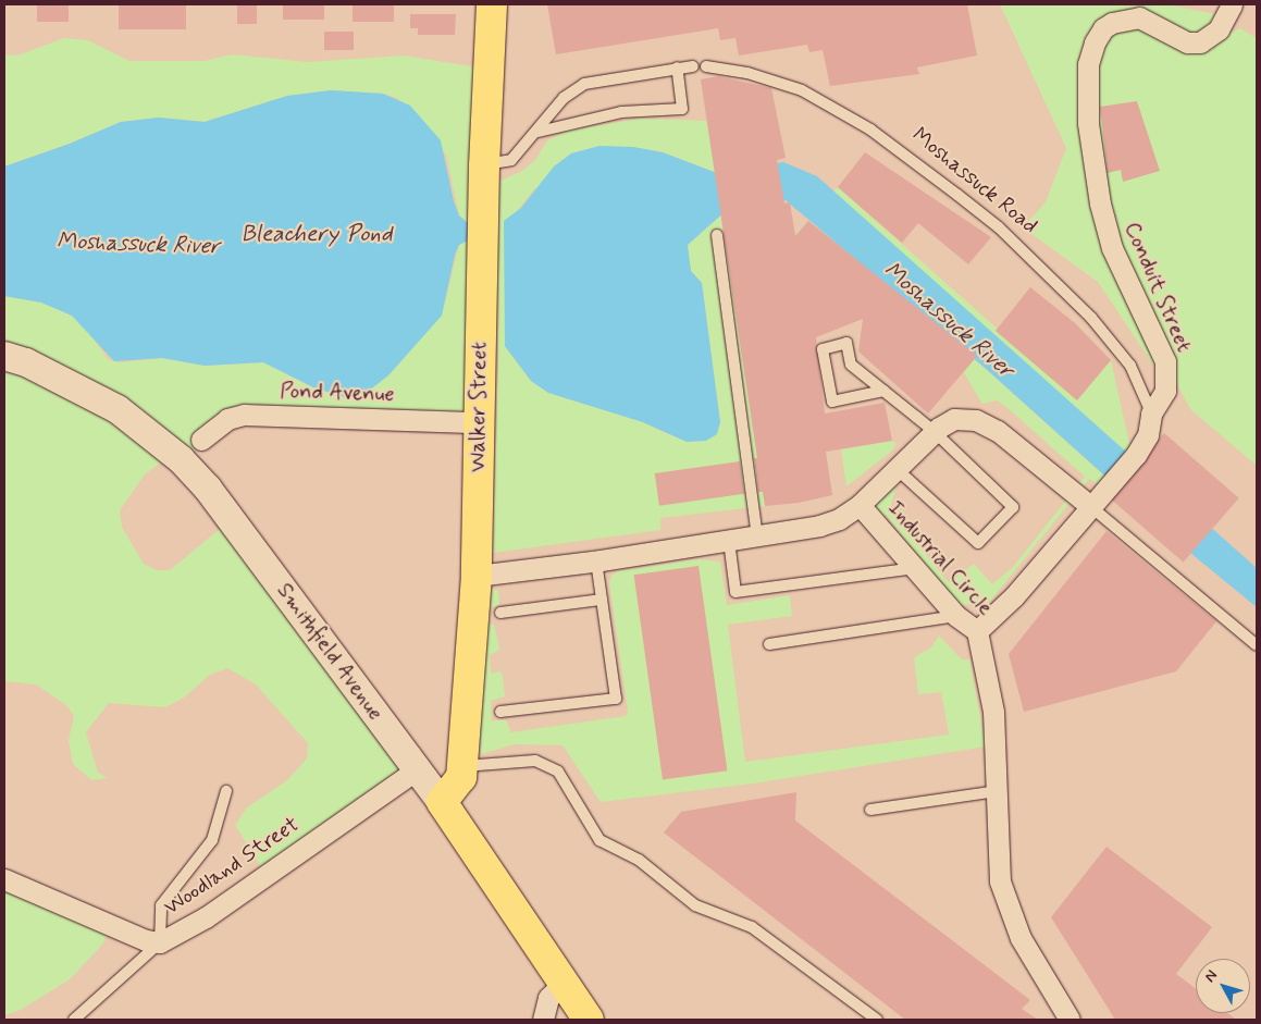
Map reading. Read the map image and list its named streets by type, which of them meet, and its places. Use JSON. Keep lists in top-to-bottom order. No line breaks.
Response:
{"streets":{"main road":["Walker Street","Smithfield Avenue"],"street":["Conduit Street","Pond Avenue","Industrial Circle","Woodland Street"],"lane":["Moshassuck Road"]},"crossings":[["Moshassuck Road","Conduit Street"],["Pond Avenue","Walker Street"],["Walker Street","Industrial Circle"],["Walker Street","Smithfield Avenue"],["Smithfield Avenue","Woodland Street"]],"water":["Bleachery Pond","Moshassuck River"],"north":"top left"}
